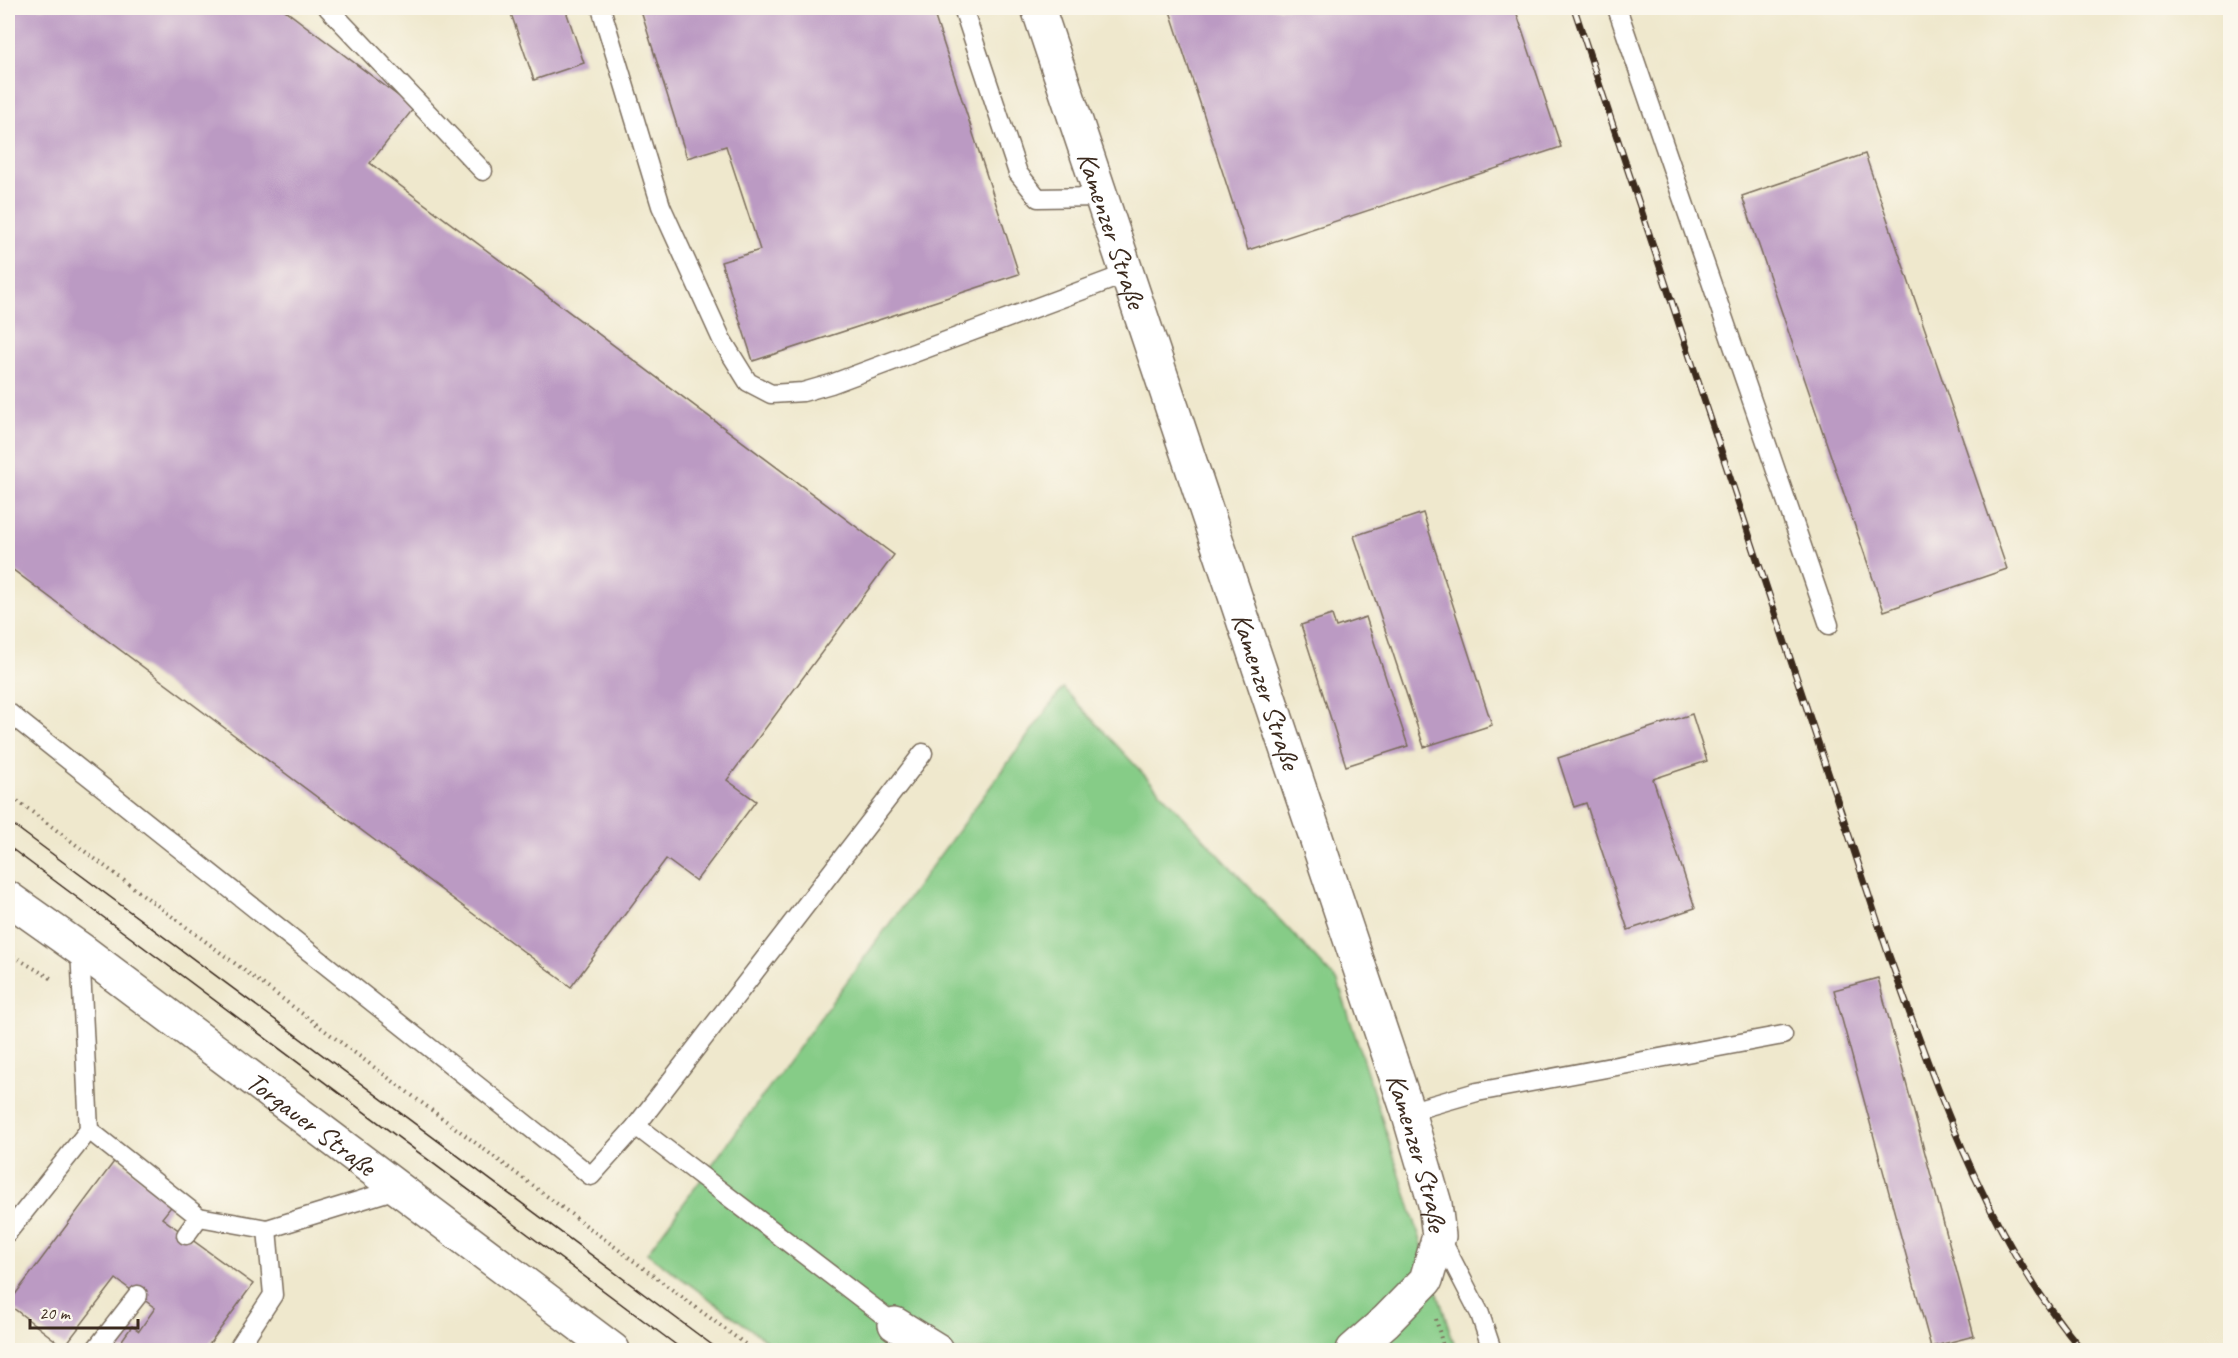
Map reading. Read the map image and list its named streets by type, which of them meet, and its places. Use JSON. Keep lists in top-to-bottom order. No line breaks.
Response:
{"streets":{"street":["Kamenzer Straße","Torgauer Straße"]},"scale_bar":"20 m"}
